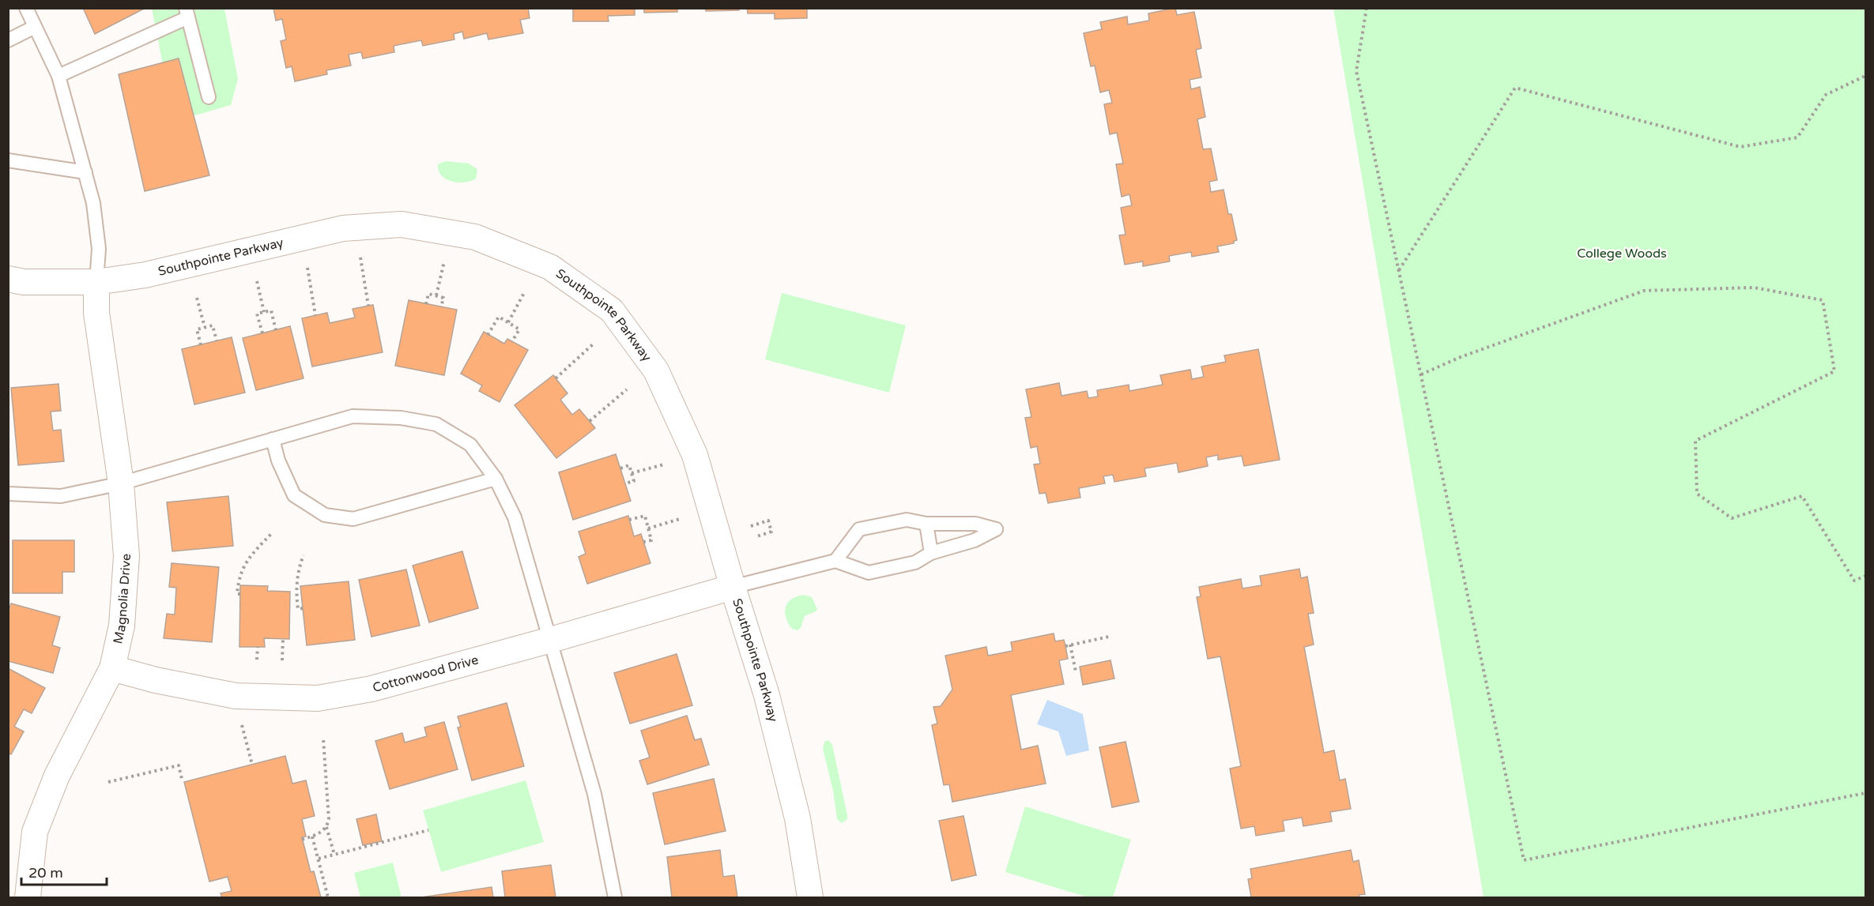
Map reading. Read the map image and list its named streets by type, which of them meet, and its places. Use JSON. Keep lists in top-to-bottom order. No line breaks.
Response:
{"streets":{"street":["Southpointe Parkway","Magnolia Drive","Cottonwood Drive"]},"crossings":[["Southpointe Parkway","Magnolia Drive"],["Southpointe Parkway","Cottonwood Drive"],["Magnolia Drive","Cottonwood Drive"]],"parks":["College Woods"],"scale_bar":"20 m"}
